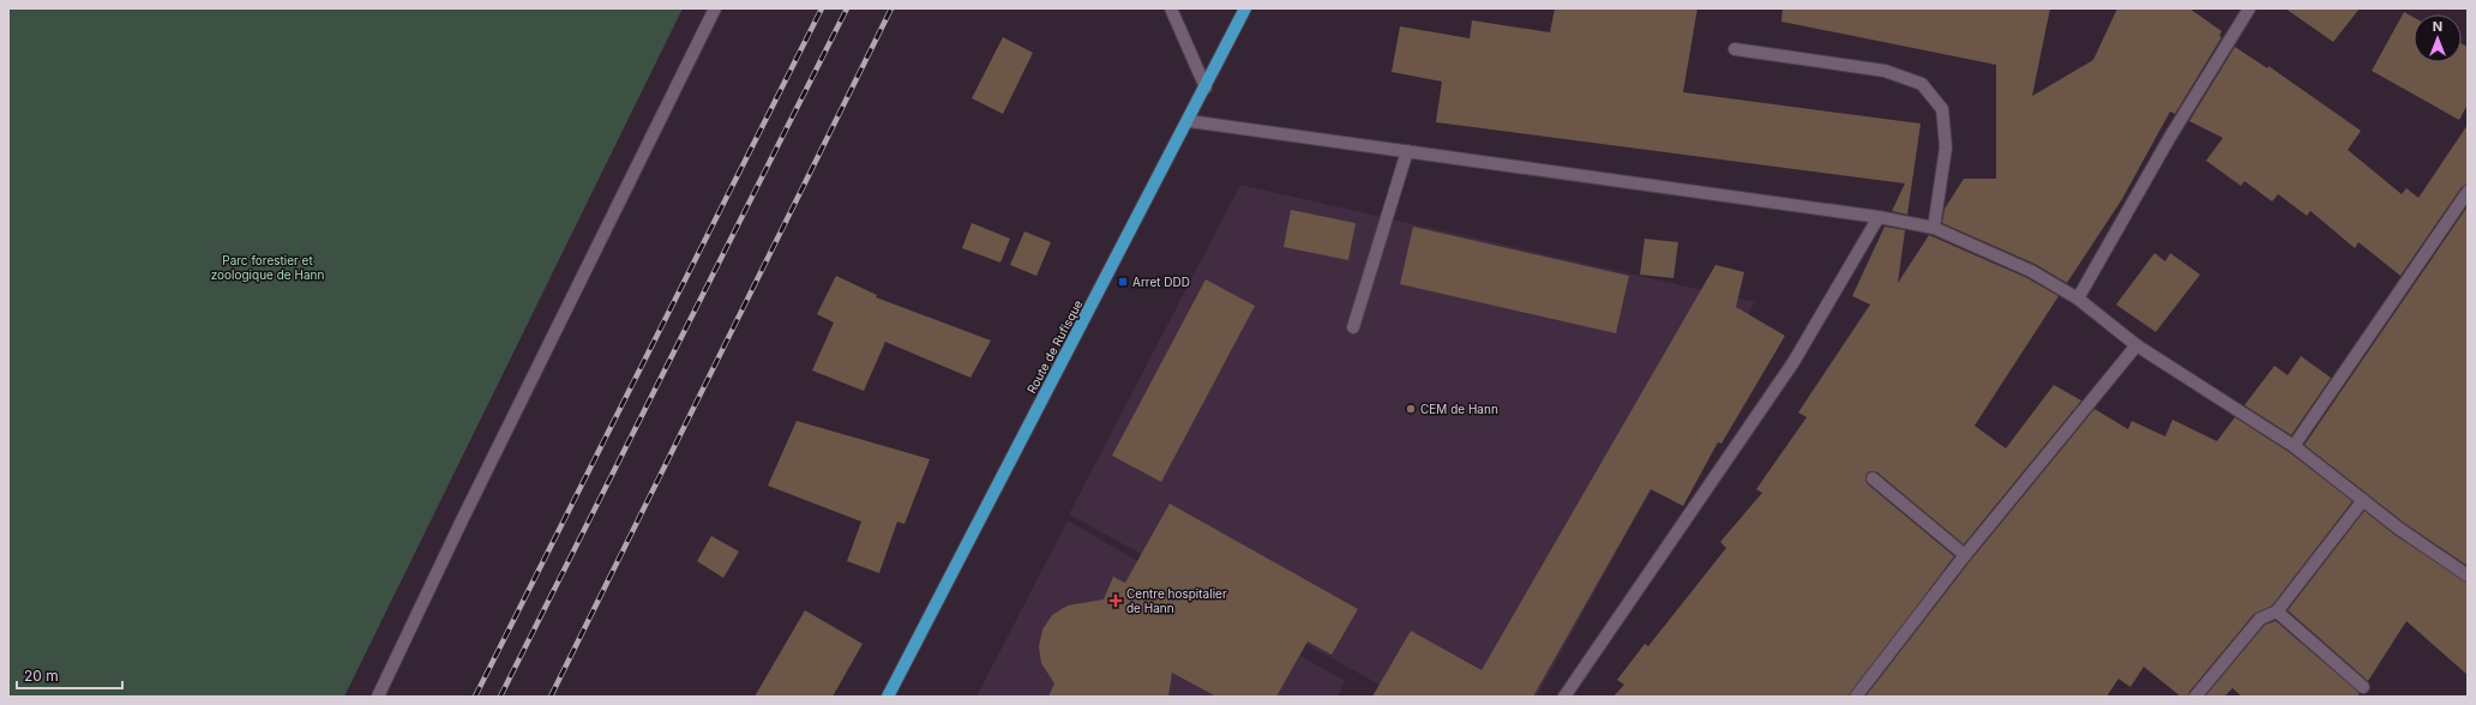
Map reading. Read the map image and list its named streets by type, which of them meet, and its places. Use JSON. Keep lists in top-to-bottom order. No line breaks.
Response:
{"streets":{"main road":["Route de Rufisque"]},"parks":["Parc forestier et zoologique de Hann"],"places":{"transit":["Arret DDD"],"other":["CEM de Hann"],"health":["Centre hospitalier de Hann"]},"scale_bar":"20 m","north":"top"}
